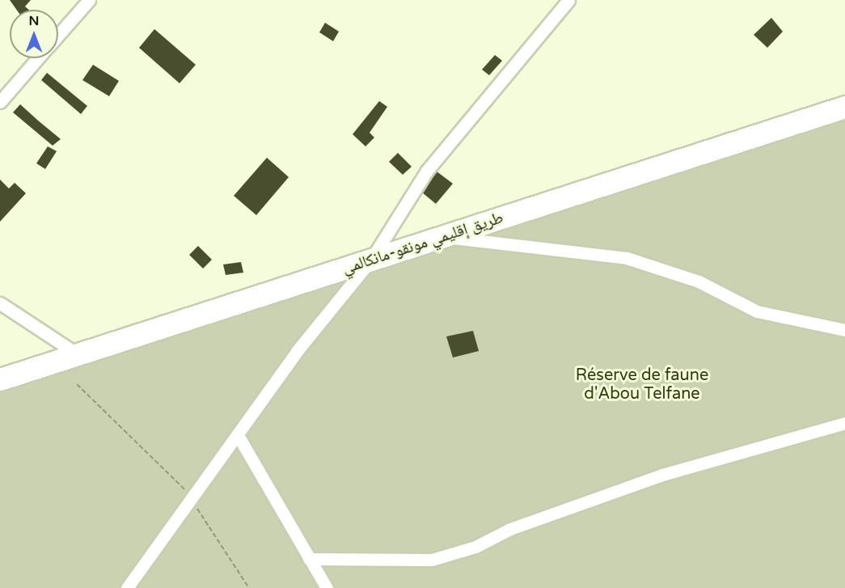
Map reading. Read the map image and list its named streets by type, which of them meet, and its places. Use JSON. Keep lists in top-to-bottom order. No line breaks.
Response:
{"streets":{"highway":["طريق إقليمي مونقو-مانكالمي"]},"parks":["Réserve de faune d'Abou Telfane"],"north":"top"}
